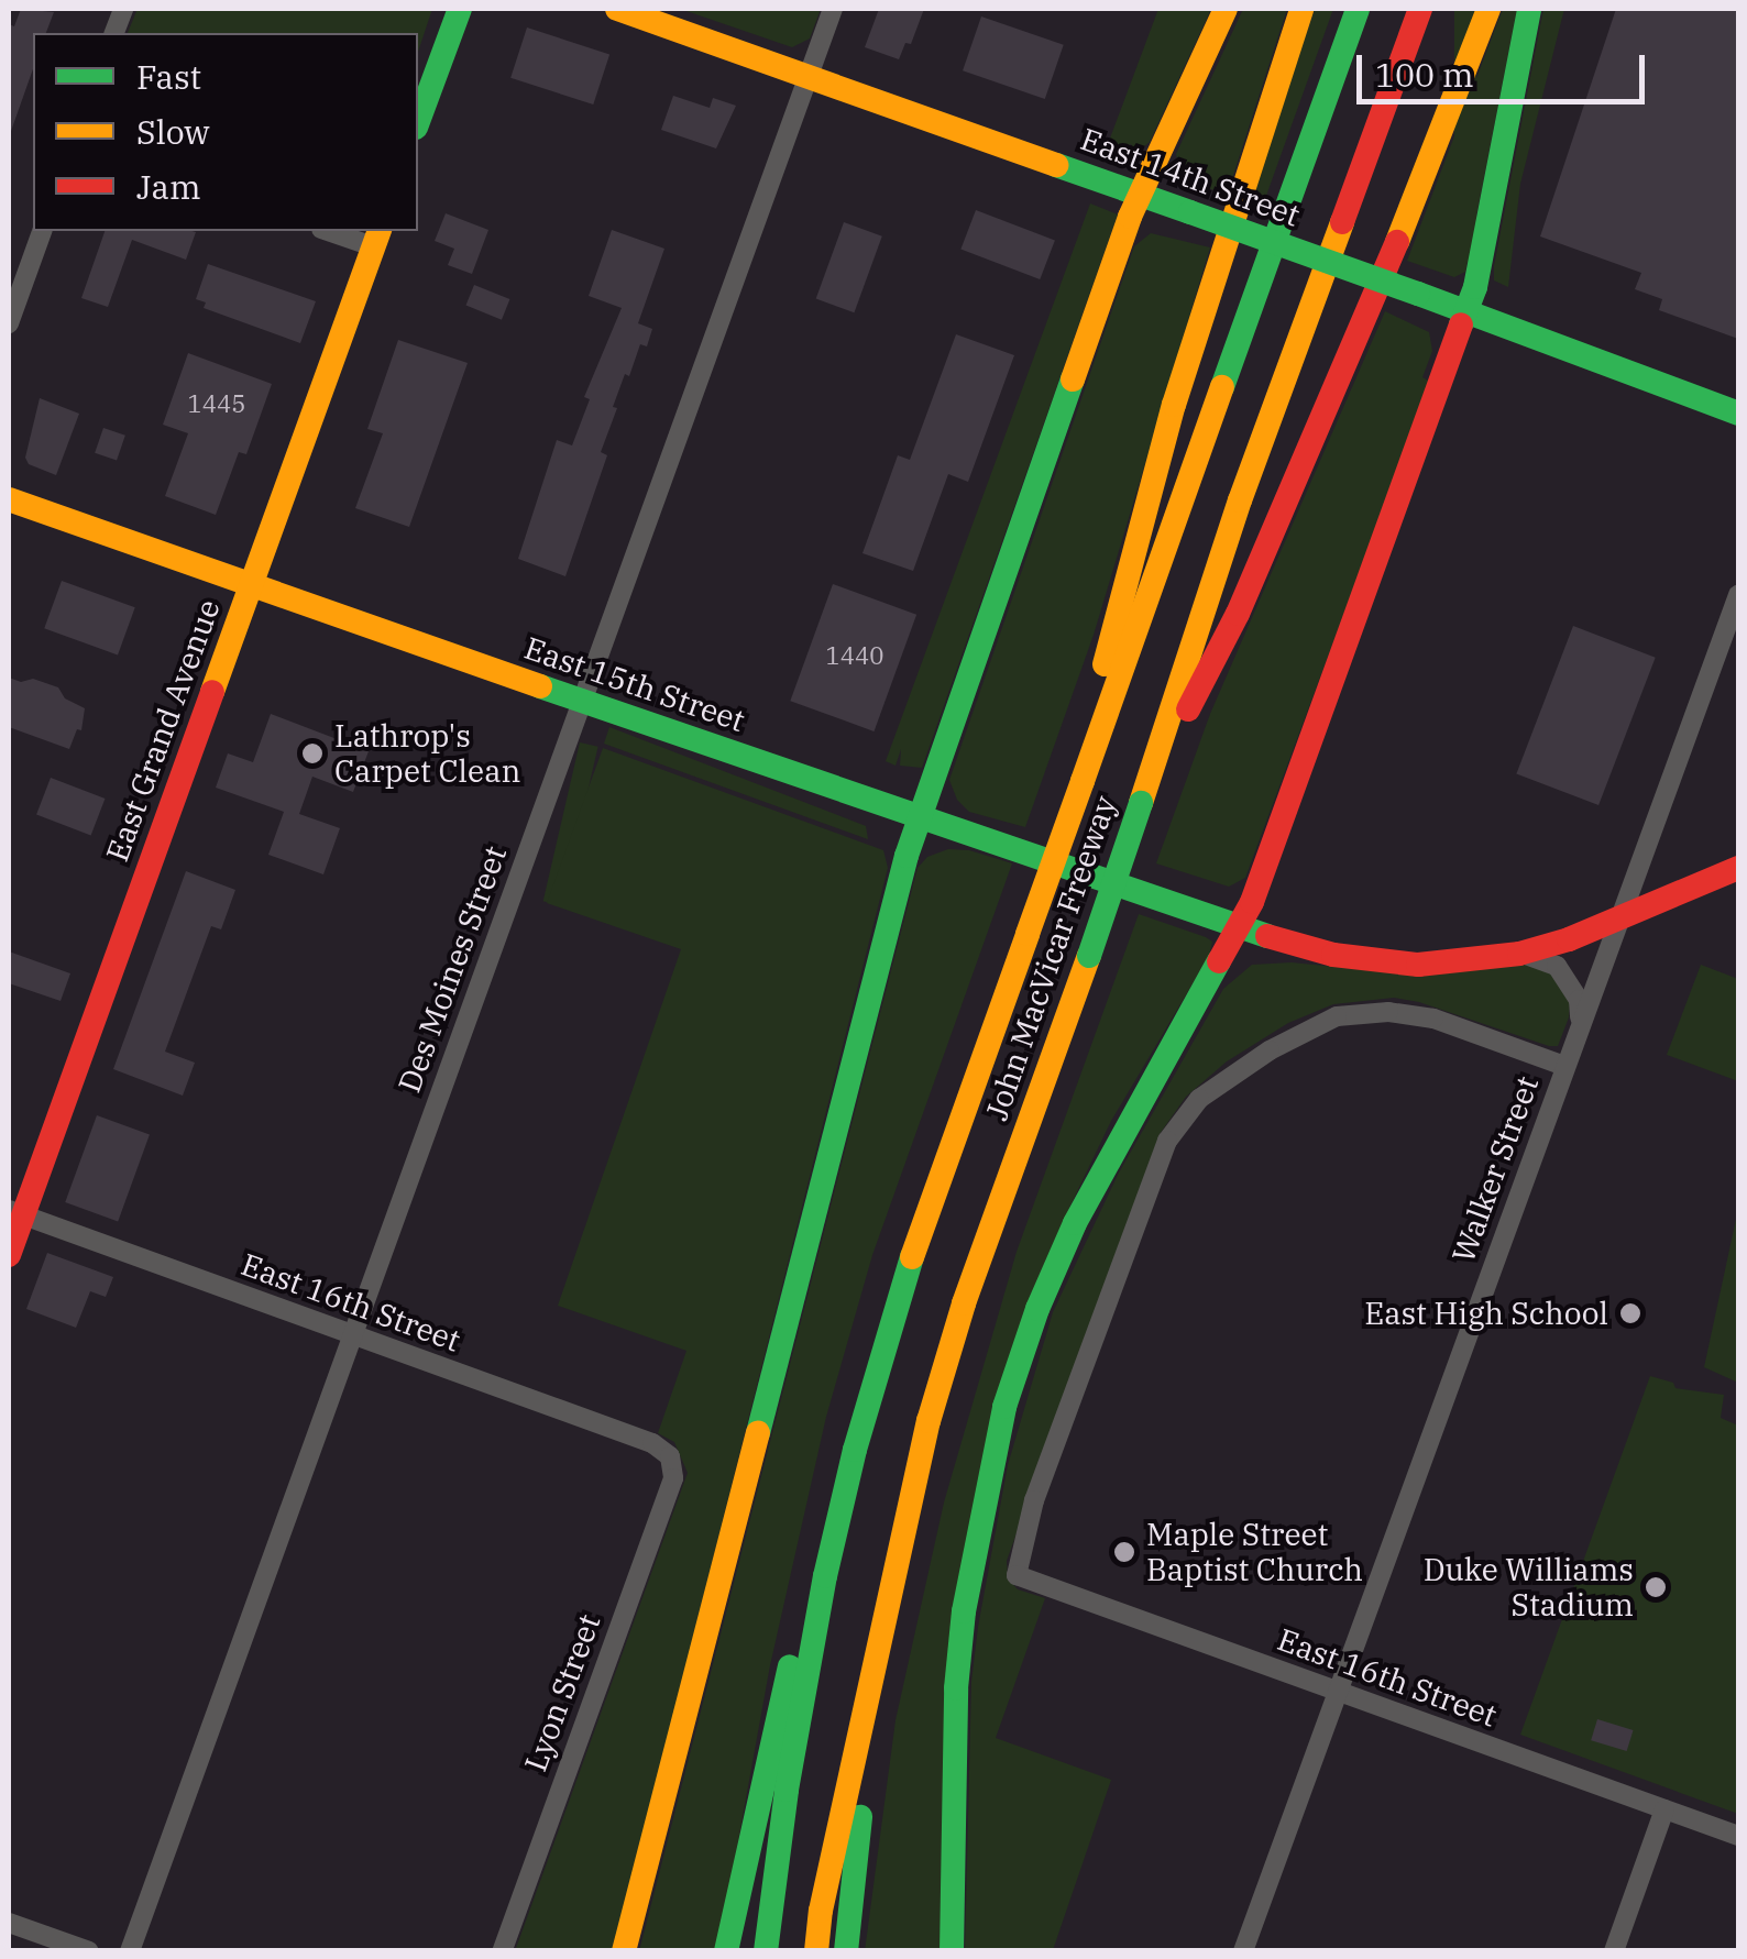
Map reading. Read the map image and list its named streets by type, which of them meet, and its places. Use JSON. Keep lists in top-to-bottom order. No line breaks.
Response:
{"streets":{"main road":["East 14th Street","East 15th Street","East Grand Avenue","John MacVicar Freeway"],"street":["Des Moines Street","Walker Street","East 16th Street","Lyon Street"]},"crossings":[["East 14th Street","Des Moines Street"],["East 15th Street","East Grand Avenue"],["East 15th Street","Des Moines Street"],["East 15th Street","Walker Street"],["East Grand Avenue","East 16th Street"],["Des Moines Street","East 16th Street"],["Walker Street","East 16th Street"],["East 16th Street","Lyon Street"]],"places":["Lathrop's Carpet Clean","East High School","Maple Street Baptist Church","Duke Williams Stadium"],"house_numbers":["1445","1440"],"legend":["Fast","Slow","Jam"],"scale_bar":"100 m"}
